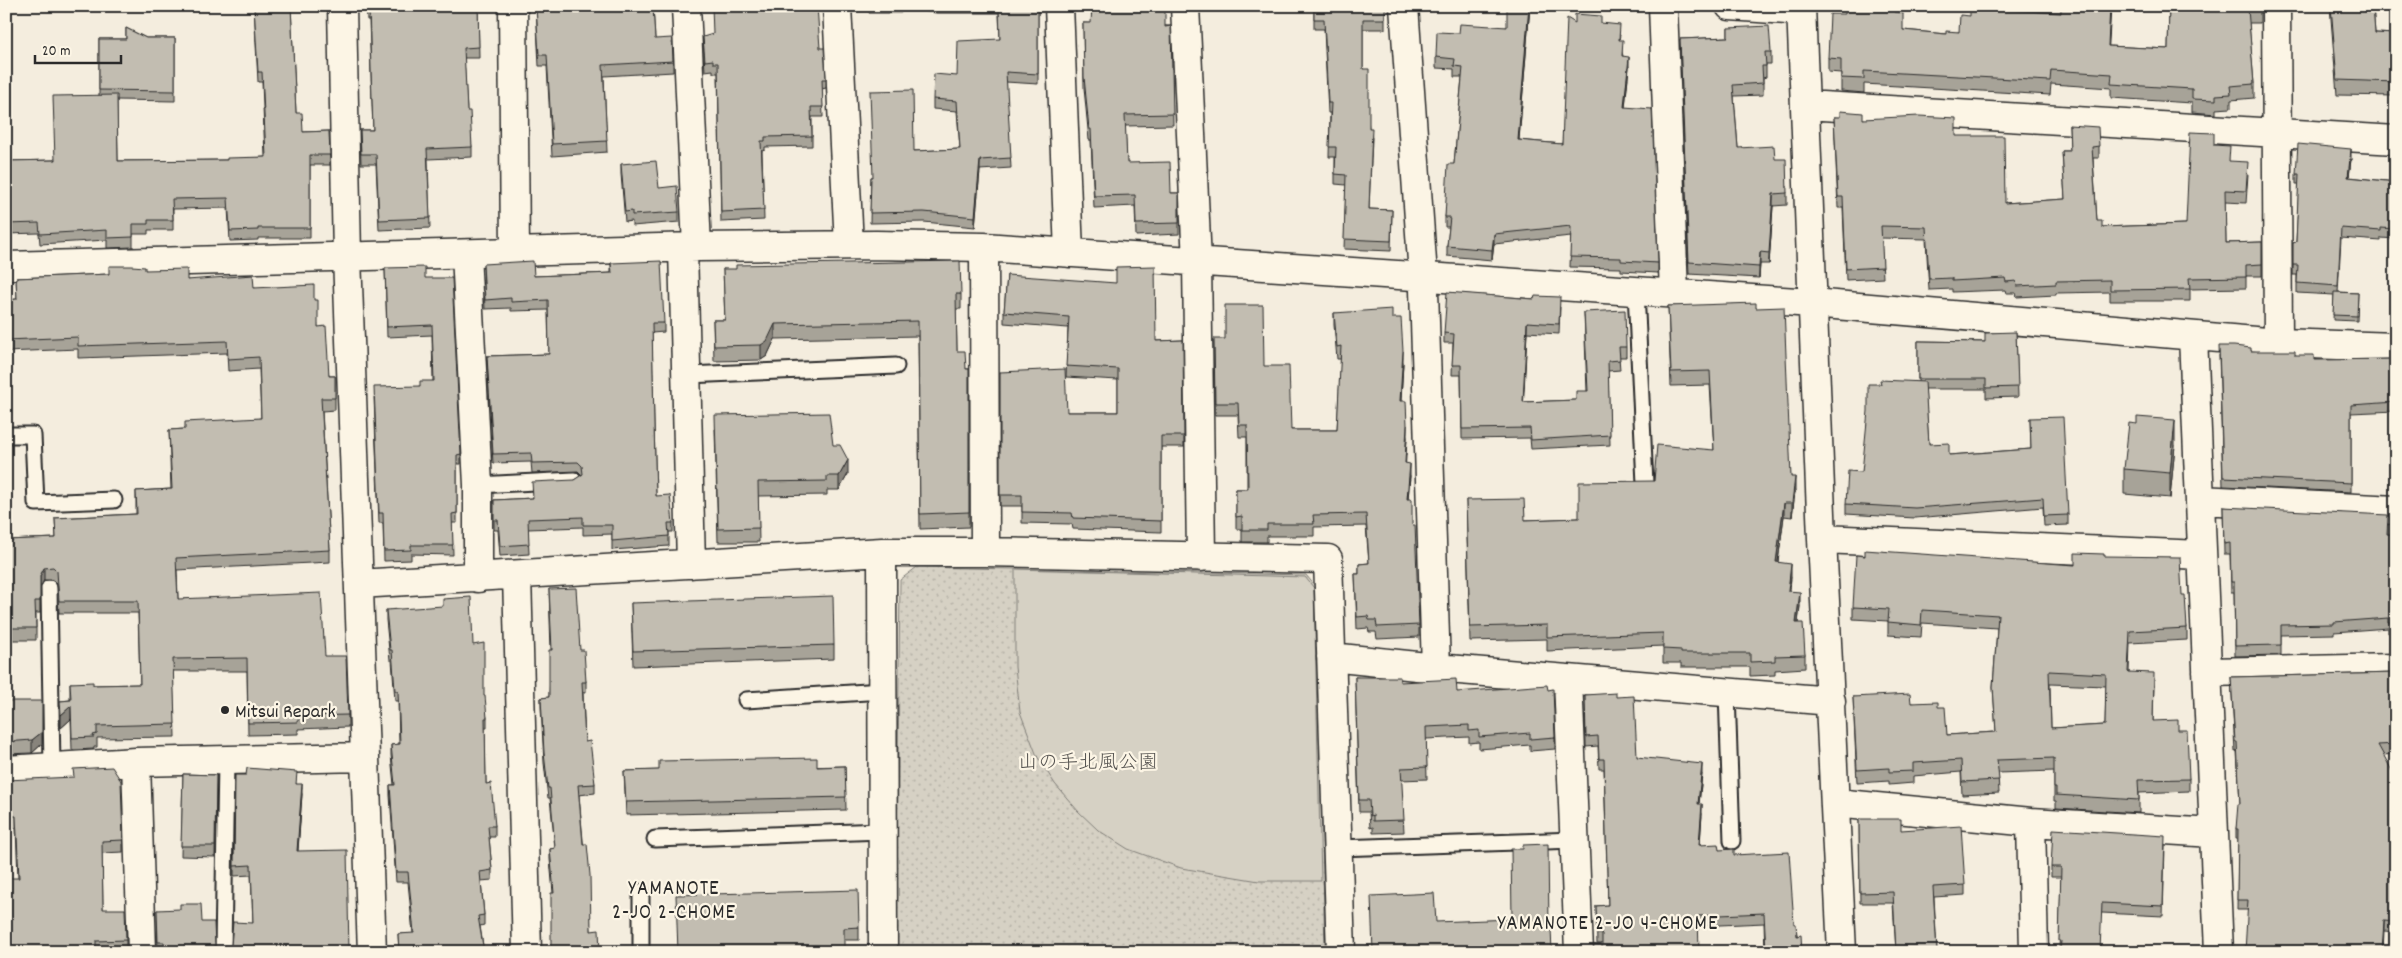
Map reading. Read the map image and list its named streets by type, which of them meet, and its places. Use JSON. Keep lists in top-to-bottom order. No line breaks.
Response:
{"districts":["YAMANOTE 2-JO 2-CHOME","YAMANOTE 2-JO 4-CHOME"],"parks":["山の手北風公園"],"places":["Mitsui Repark"],"scale_bar":"20 m"}
